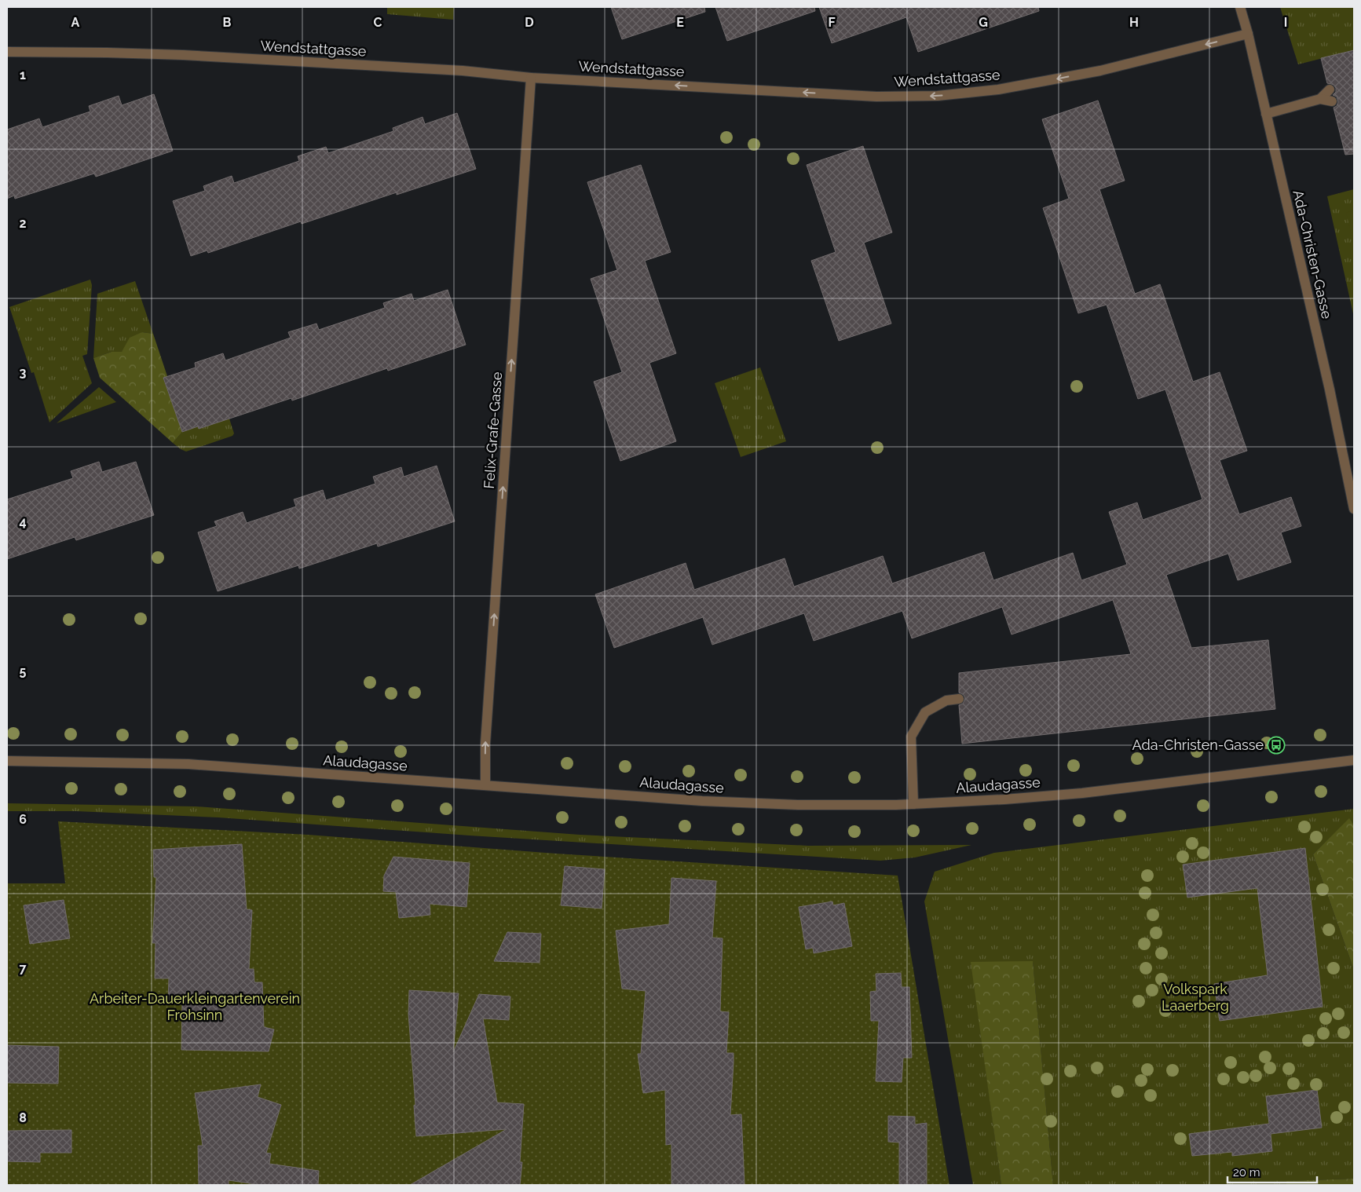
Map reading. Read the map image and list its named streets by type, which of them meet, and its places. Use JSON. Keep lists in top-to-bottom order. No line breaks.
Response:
{"streets":{"street":["Wendstattgasse","Ada-Christen-Gasse","Felix-Grafe-Gasse","Alaudagasse"]},"crossings":[["Wendstattgasse","Ada-Christen-Gasse"],["Wendstattgasse","Felix-Grafe-Gasse"],["Felix-Grafe-Gasse","Alaudagasse"]],"one_way":["Wendstattgasse","Felix-Grafe-Gasse"],"parks":["Volkspark Laaerberg","Arbeiter-Dauerkleingartenverein Frohsinn"],"places":{"bus stop":["Ada-Christen-Gasse"]},"scale_bar":"20 m","grid":{"columns":["A","B","C","D","E","F","G","H","I"],"rows":["1","2","3","4","5","6","7","8"]}}
